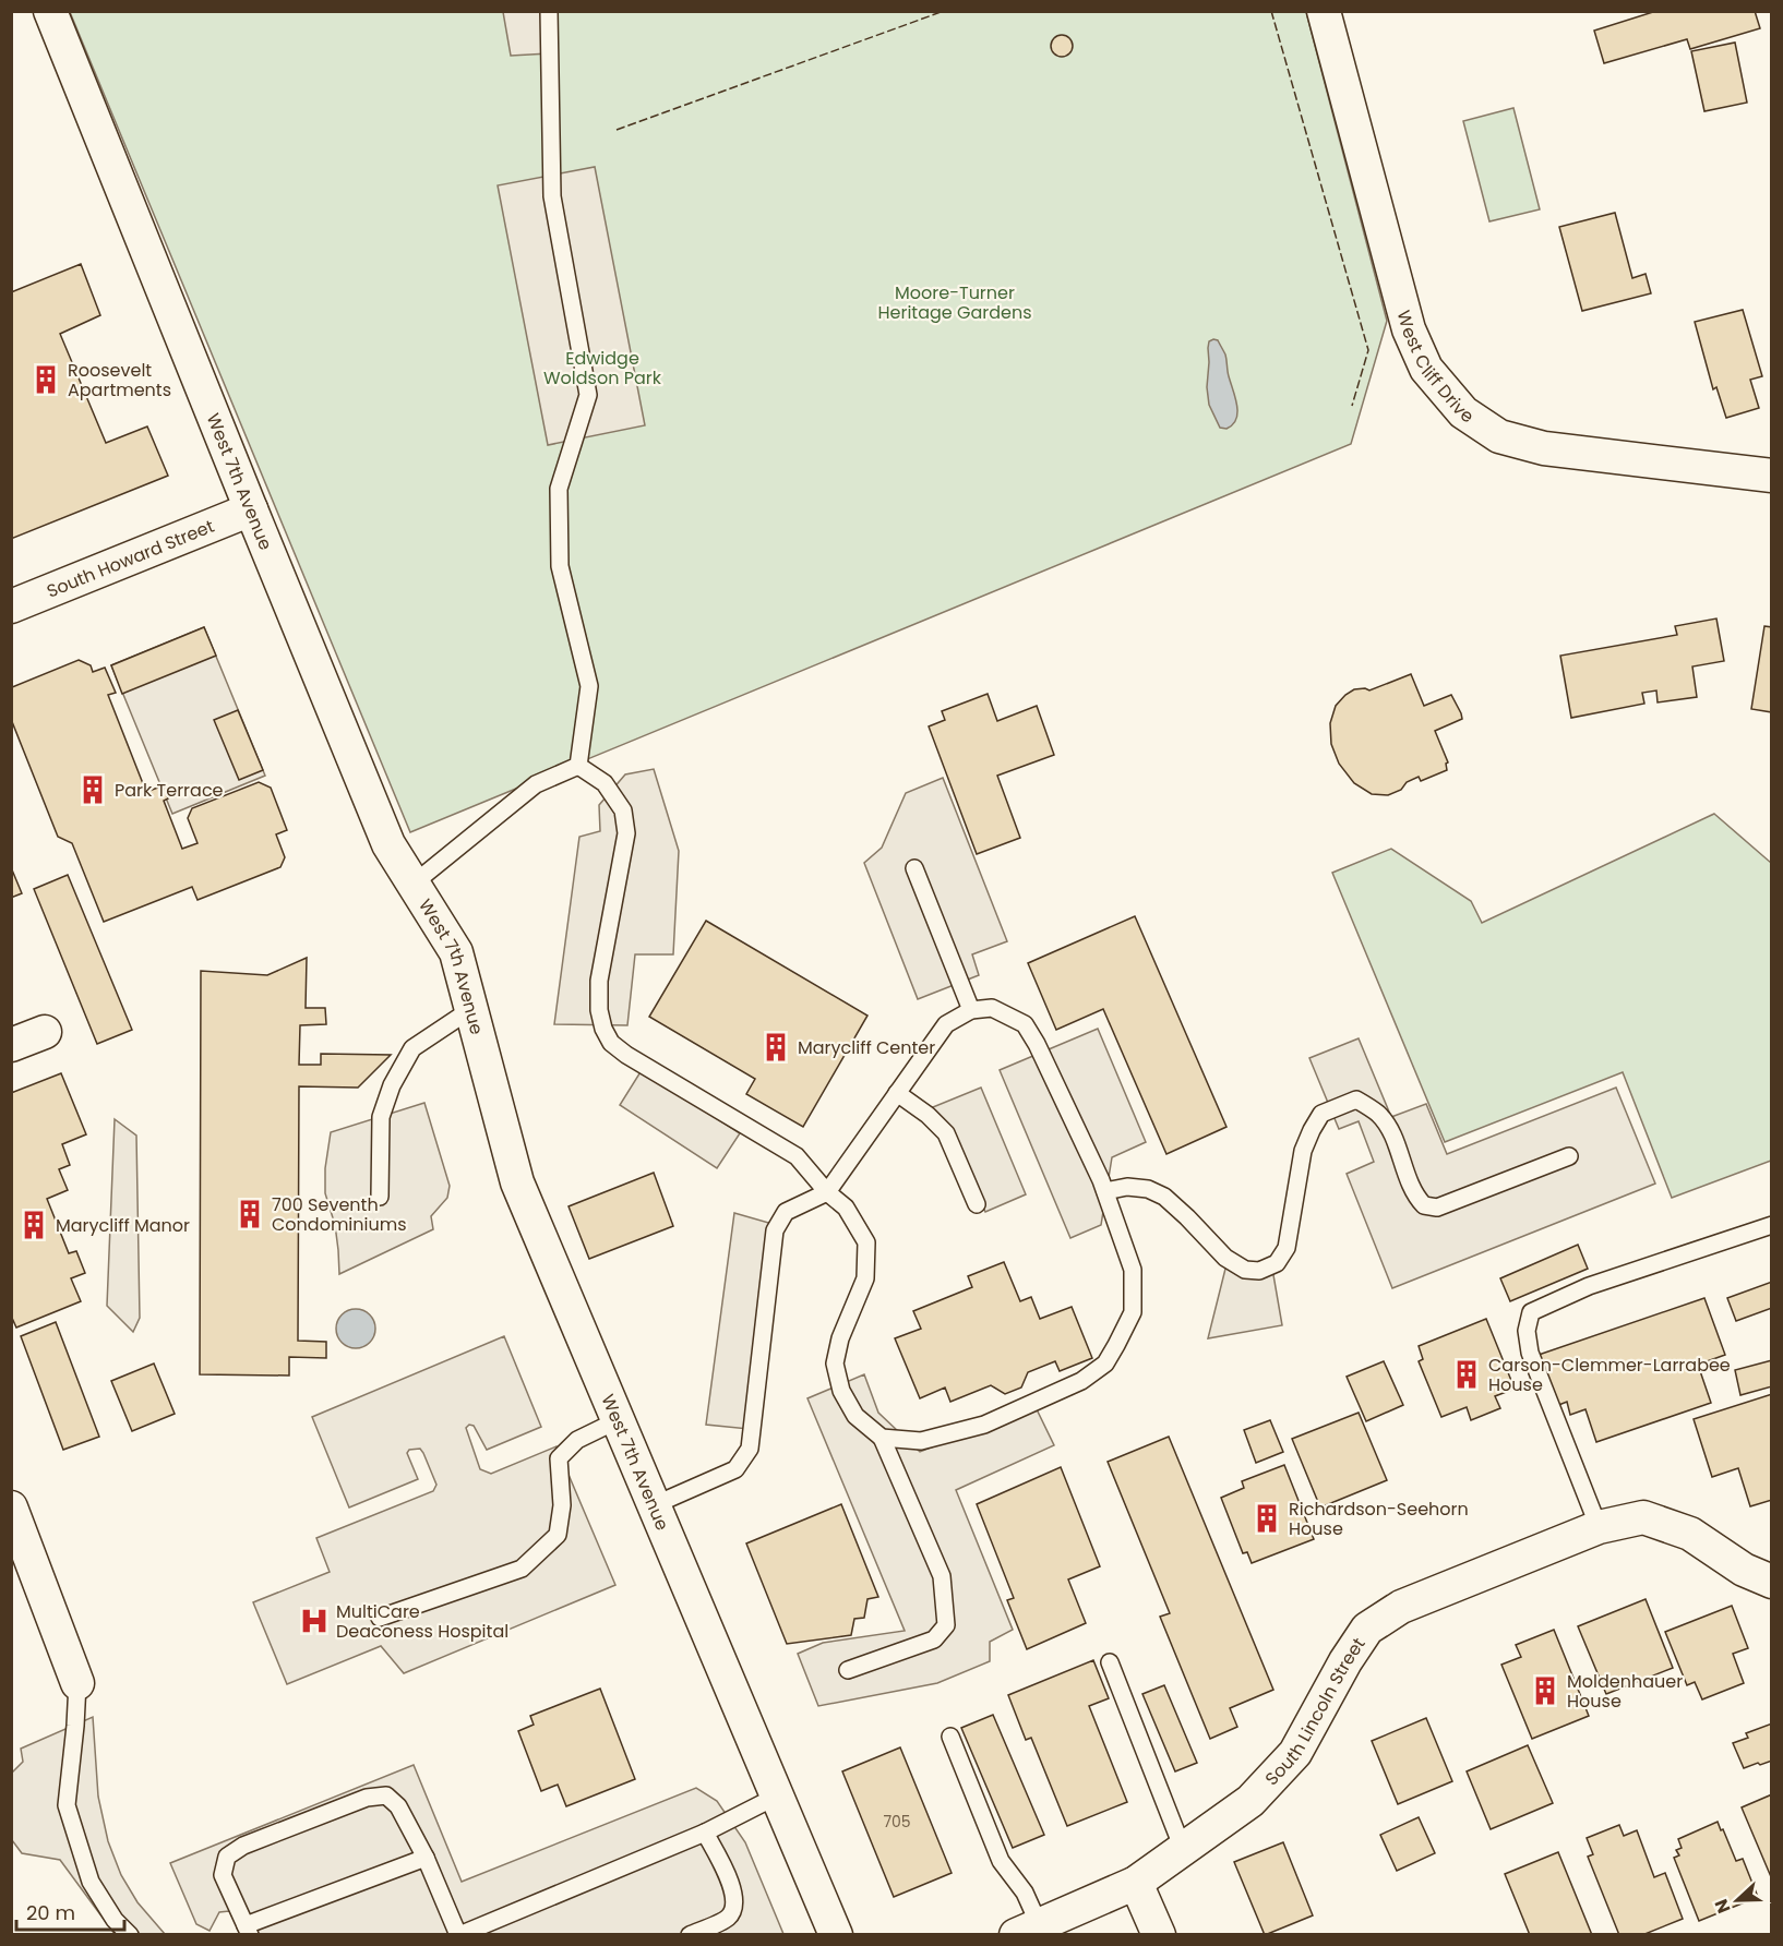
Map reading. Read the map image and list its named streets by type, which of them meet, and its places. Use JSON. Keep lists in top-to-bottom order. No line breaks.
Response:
{"streets":{"street":["West Cliff Drive","West 7th Avenue","South Howard Street","South Lincoln Street"]},"crossings":[["West 7th Avenue","South Howard Street"]],"parks":["Moore-Turner Heritage Gardens","Edwidge Woldson Park"],"places":{"building":["Roosevelt Apartments","Park Terrace","Marycliff Center","700 Seventh Condominiums","Marycliff Manor","Carson-Clemmer-Larrabee House","Richardson-Seehorn House","Moldenhauer House"],"hospital":["MultiCare Deaconess Hospital"]},"house_numbers":["705"],"scale_bar":"20 m","north":"left"}
